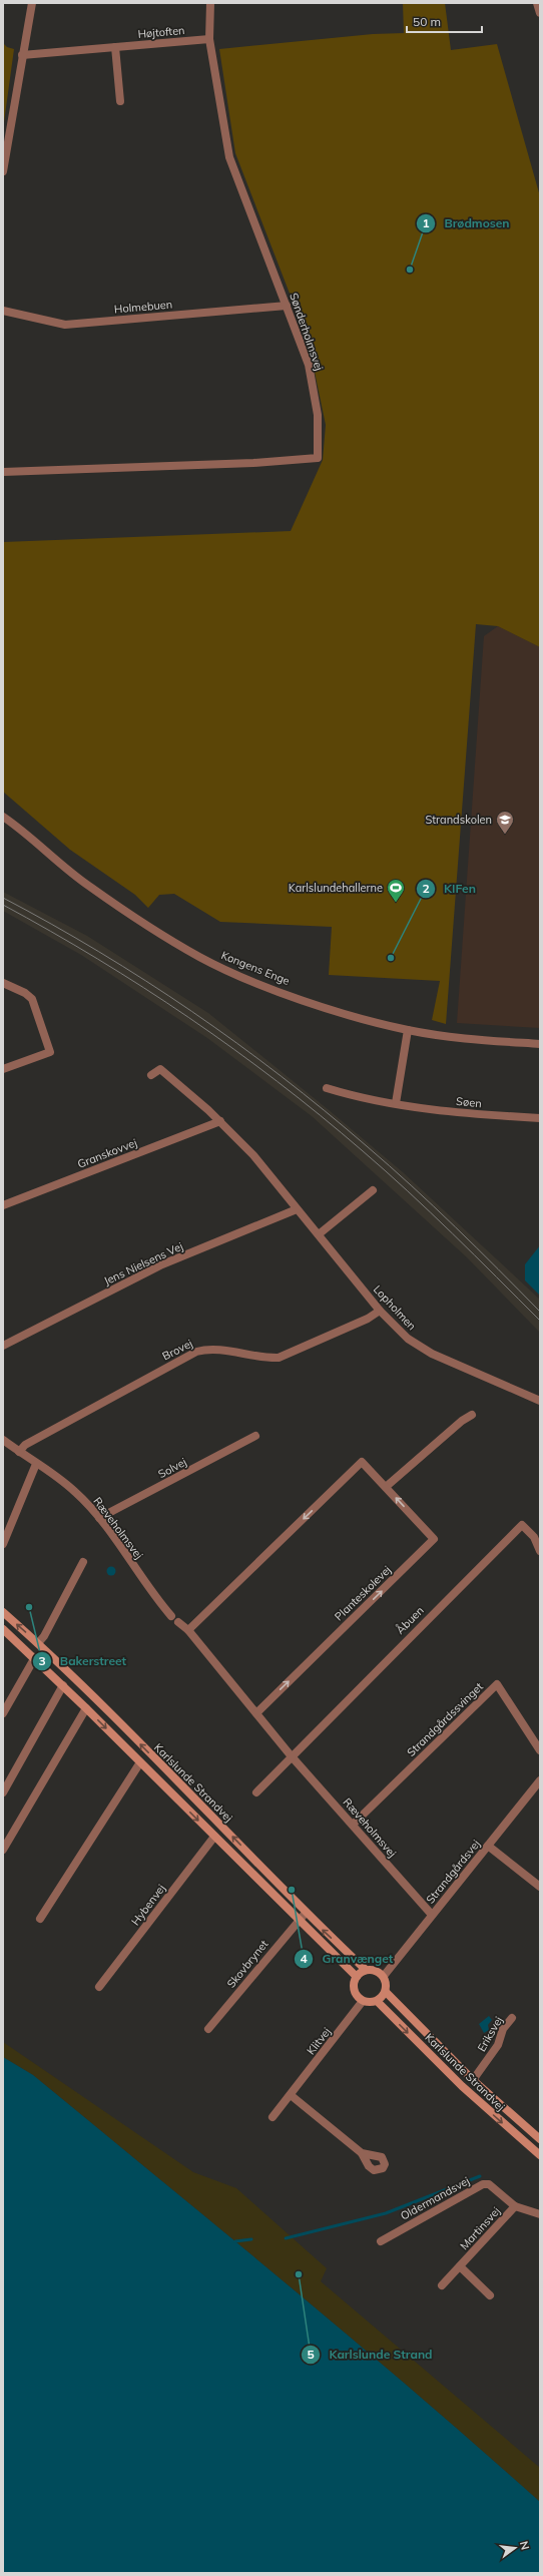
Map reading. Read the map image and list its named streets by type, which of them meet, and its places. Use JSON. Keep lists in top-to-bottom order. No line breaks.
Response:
{"streets":{"main road":["Karlslunde Strandvej"],"street":["Højtoften","Holmebuen","Sønderholmsvej","Kongens Enge","Søen","Granskovvej","Jens Nielsens Vej","Lopholmen","Brovej","Solvej","Ræveholmsvej","Planteskolevej","Åbuen","Strandgårdssvinget","Strandgårdsvej","Hybenvej","Skovbrynet","Eriksvej","Klitvej","Oldermandsvej","Martinsvej"]},"crossings":[["Højtoften","Sønderholmsvej"],["Holmebuen","Sønderholmsvej"],["Granskovvej","Lopholmen"],["Jens Nielsens Vej","Lopholmen"],["Lopholmen","Brovej"],["Brovej","Ræveholmsvej"],["Solvej","Ræveholmsvej"],["Ræveholmsvej","Planteskolevej"],["Ræveholmsvej","Åbuen"],["Ræveholmsvej","Strandgårdssvinget"],["Ræveholmsvej","Strandgårdsvej"],["Karlslunde Strandvej","Strandgårdsvej"],["Karlslunde Strandvej","Hybenvej"],["Karlslunde Strandvej","Skovbrynet"],["Karlslunde Strandvej","Eriksvej"],["Karlslunde Strandvej","Klitvej"],["Strandgårdsvej","Klitvej"],["Oldermandsvej","Martinsvej"]],"places":{"other":["Brødmosen","KIFen","Bakerstreet","Granvænget","Karlslunde Strand"],"school or university":["Strandskolen"],"sports":["Karlslundehallerne"]},"scale_bar":"50 m","north":"right"}
